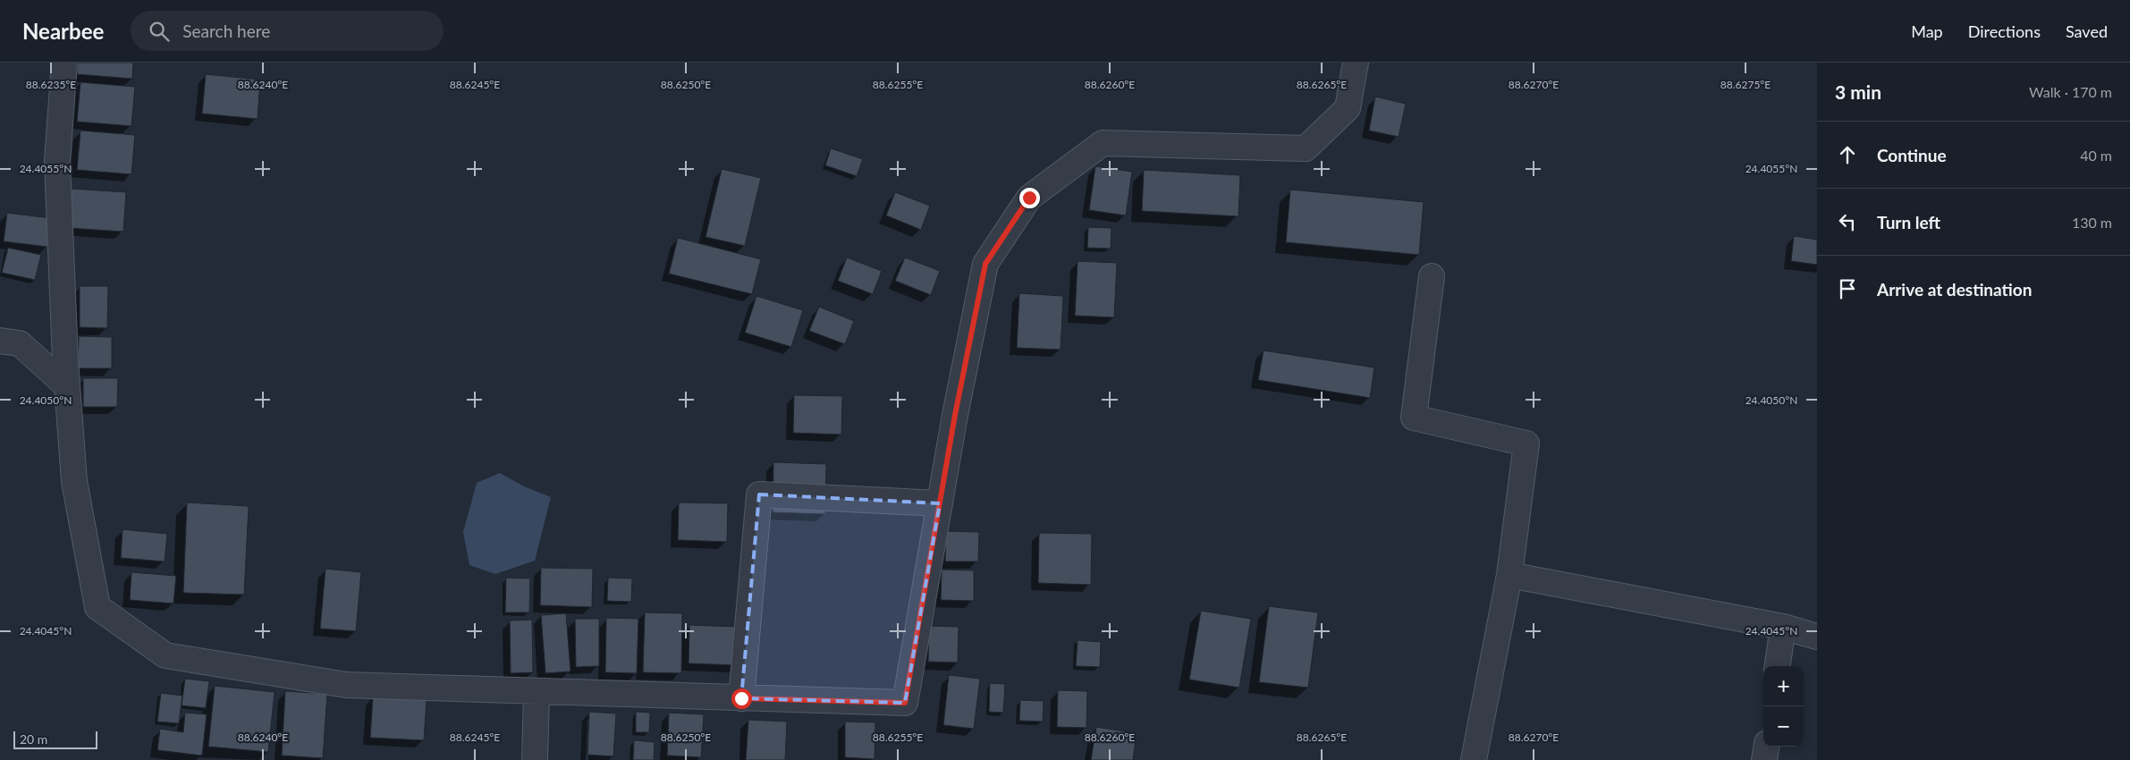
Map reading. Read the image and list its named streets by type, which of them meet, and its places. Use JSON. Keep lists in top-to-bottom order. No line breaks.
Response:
{"scale_bar":"20 m","page":{"header":"Nearbee","search":"Search here","nav":["Map","Directions","Saved"],"heading":["3 min","Walk · 170 m"],"list":[["Continue","40 m"],["Turn left","130 m"],"Arrive at destination"],"map_buttons":["+","−"],"scale":"20 m"},"coordinates":["88.6235°E","88.6240°E","88.6245°E","88.6250°E","88.6255°E","88.6260°E","88.6265°E","88.6270°E","88.6275°E","24.4055°N","24.4050°N","24.4045°N"]}
